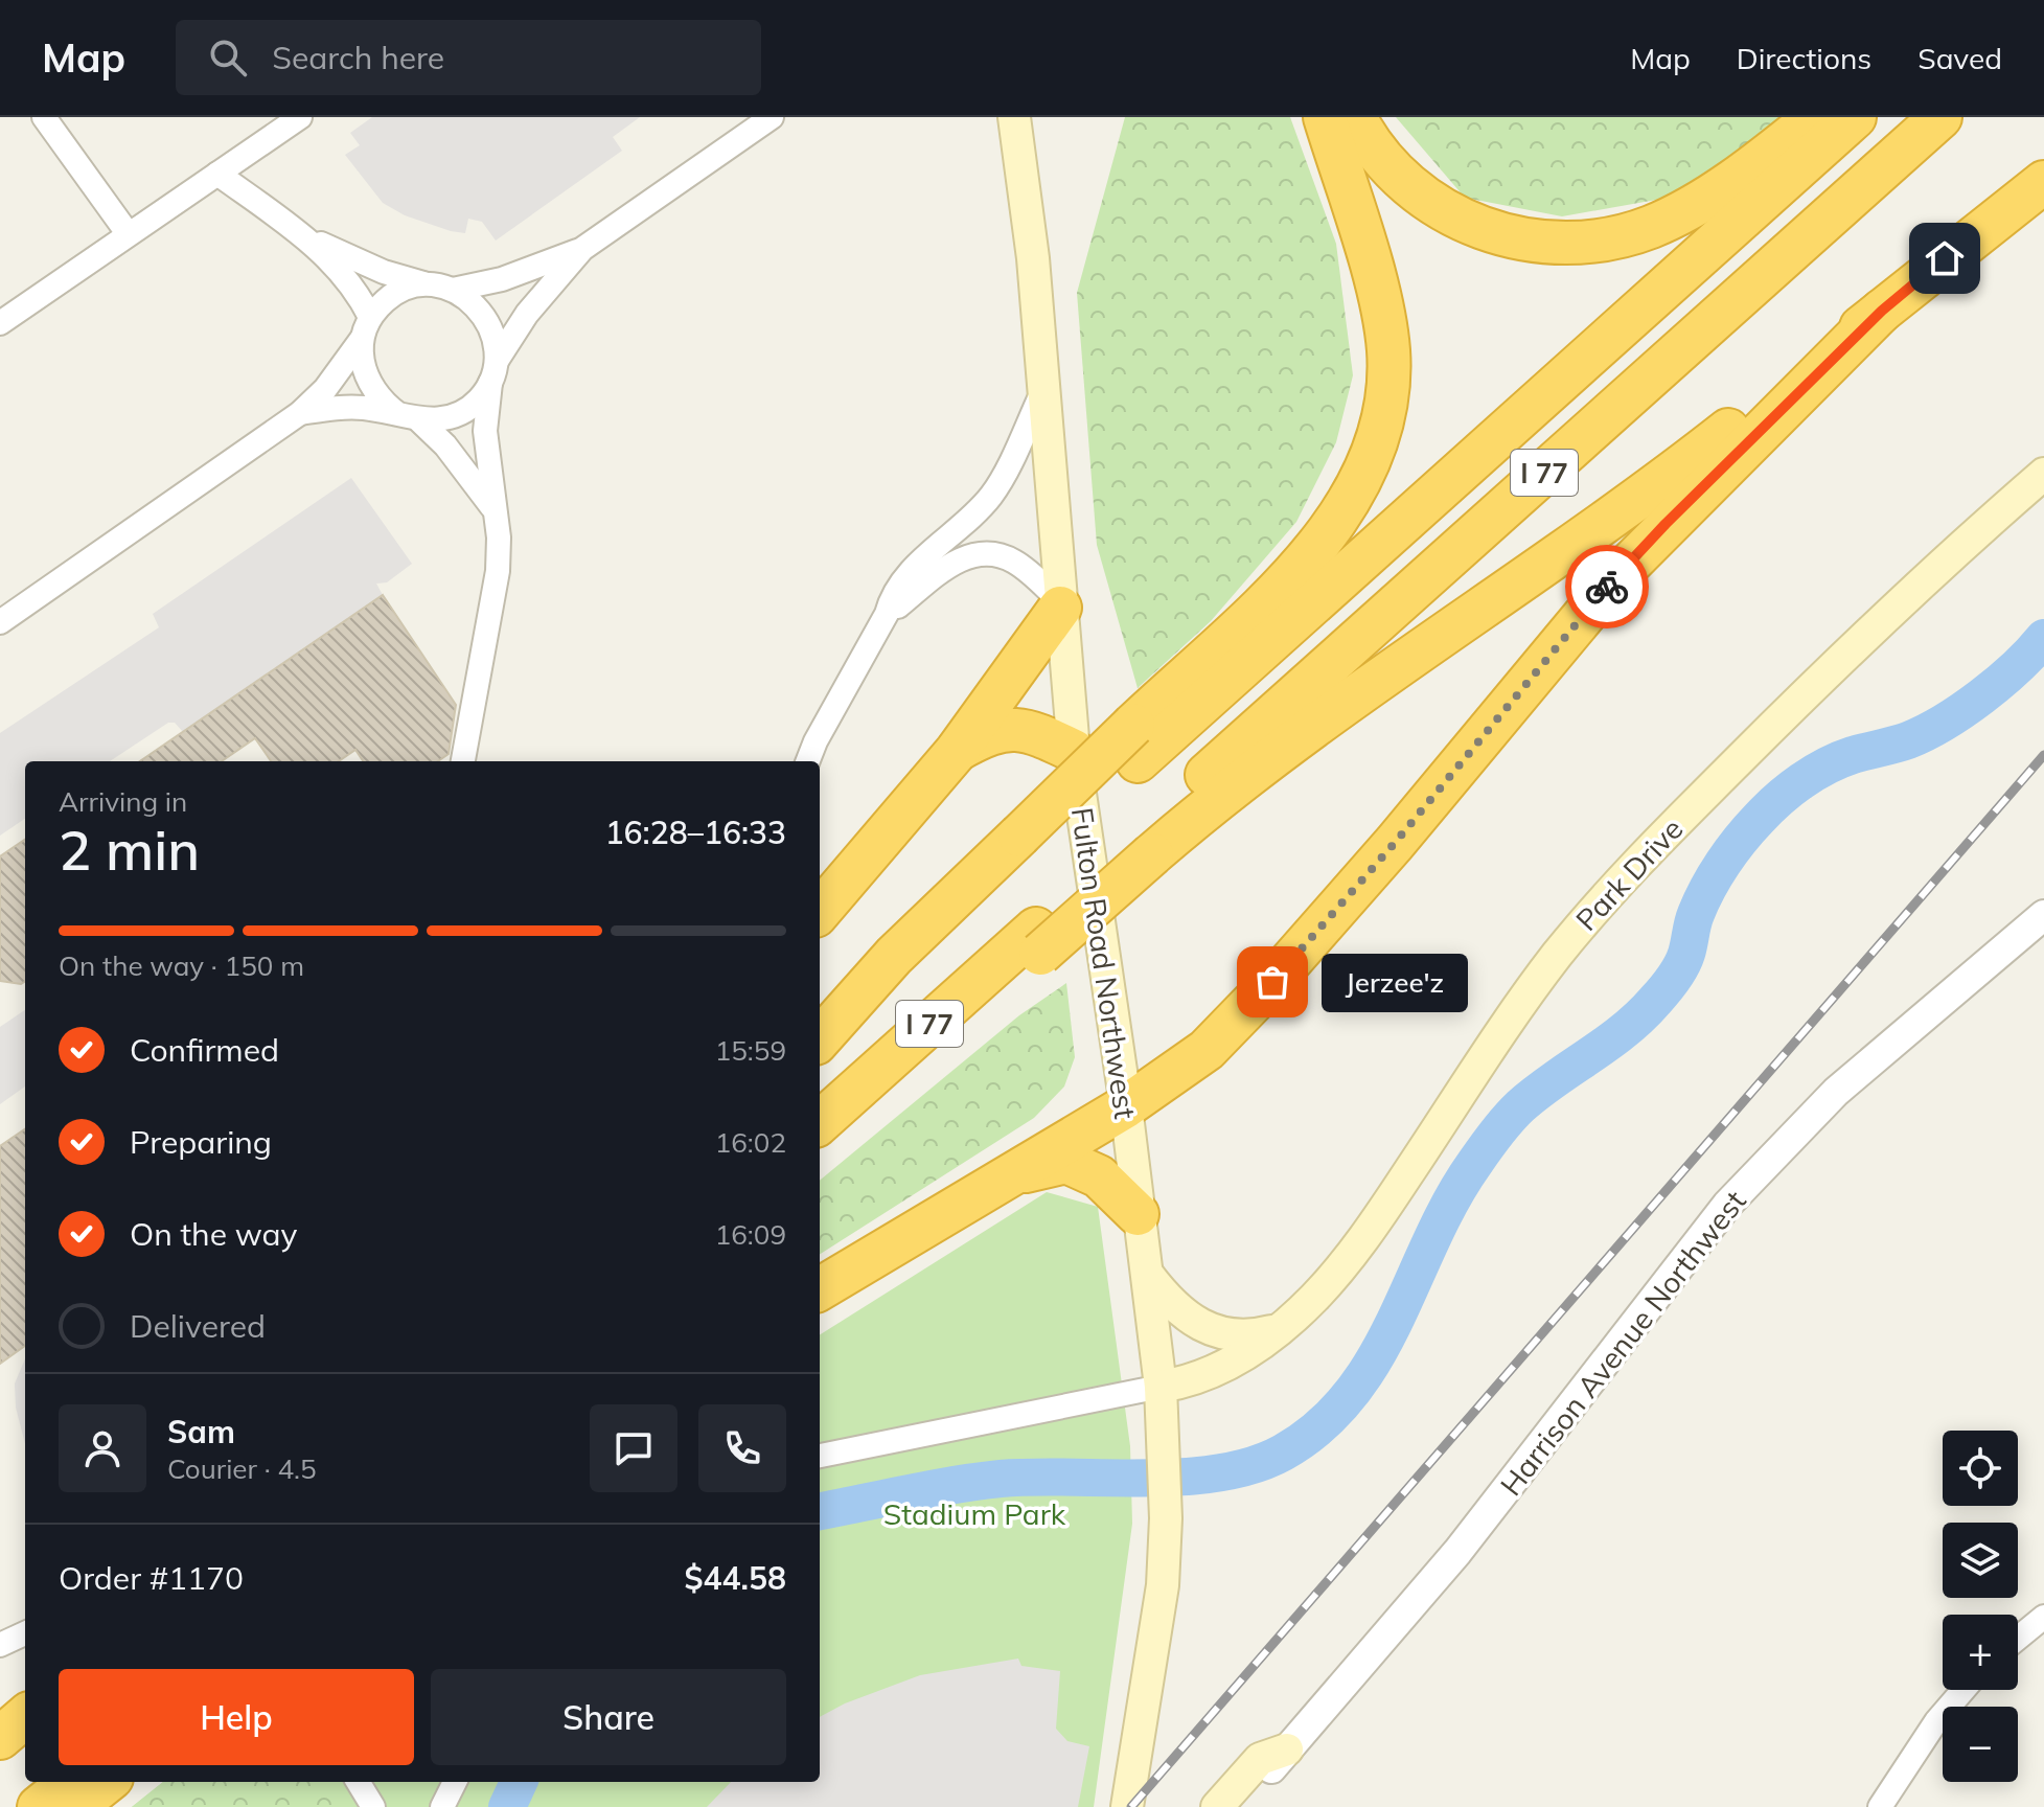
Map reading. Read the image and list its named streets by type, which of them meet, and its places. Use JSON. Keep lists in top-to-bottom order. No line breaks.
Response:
{"streets":{"highway":["I 77"],"main road":["Park Drive","Fulton Road Northwest"],"street":["Harrison Avenue Northwest"]},"crossings":[["Park Drive","Fulton Road Northwest"]],"parks":["Stadium Park"],"places":["Jerzee'z"],"page":{"header":"Map","search":"Search here","nav":["Map","Directions","Saved"],"heading":["2 min","Arriving in","16:28–16:33"],"panel":["Sam","Courier · 4.5","Order #1170","$44.58"],"bar":"On the way · 150 m","bubble":"Jerzee'z","list":[["Confirmed","15:59"],["Preparing","16:02"],["On the way","16:09"],"Delivered"],"map_buttons":["+","−"],"buttons":["Help","Share"]}}
